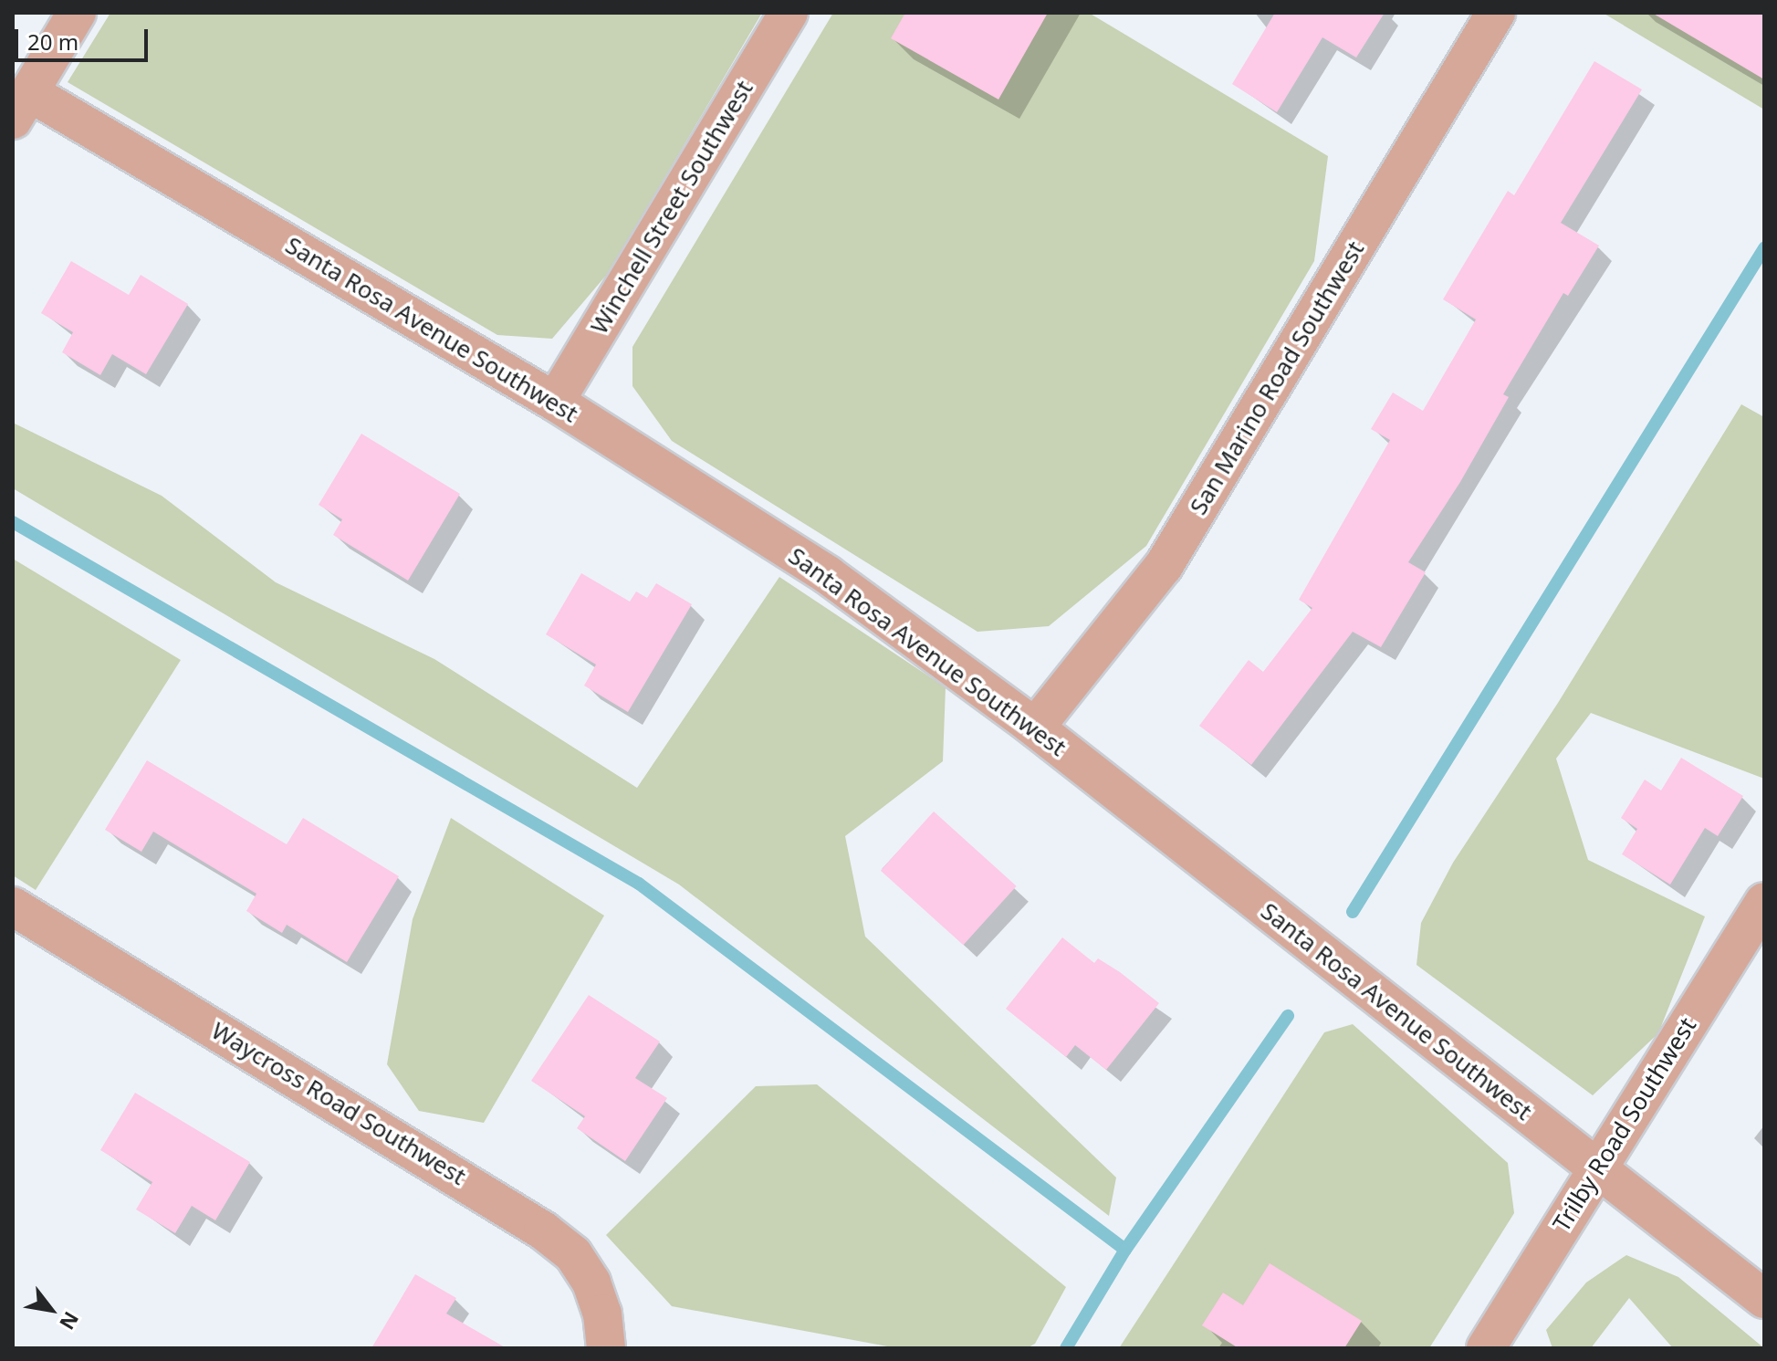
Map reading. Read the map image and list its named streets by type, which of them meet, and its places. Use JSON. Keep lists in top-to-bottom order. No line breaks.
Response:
{"streets":{"street":["Winchell Street Southwest","Santa Rosa Avenue Southwest","San Marino Road Southwest","Waycross Road Southwest","Trilby Road Southwest"]},"crossings":[["Winchell Street Southwest","Santa Rosa Avenue Southwest"],["Santa Rosa Avenue Southwest","San Marino Road Southwest"],["Santa Rosa Avenue Southwest","Trilby Road Southwest"]],"scale_bar":"20 m","north":"bottom right"}
